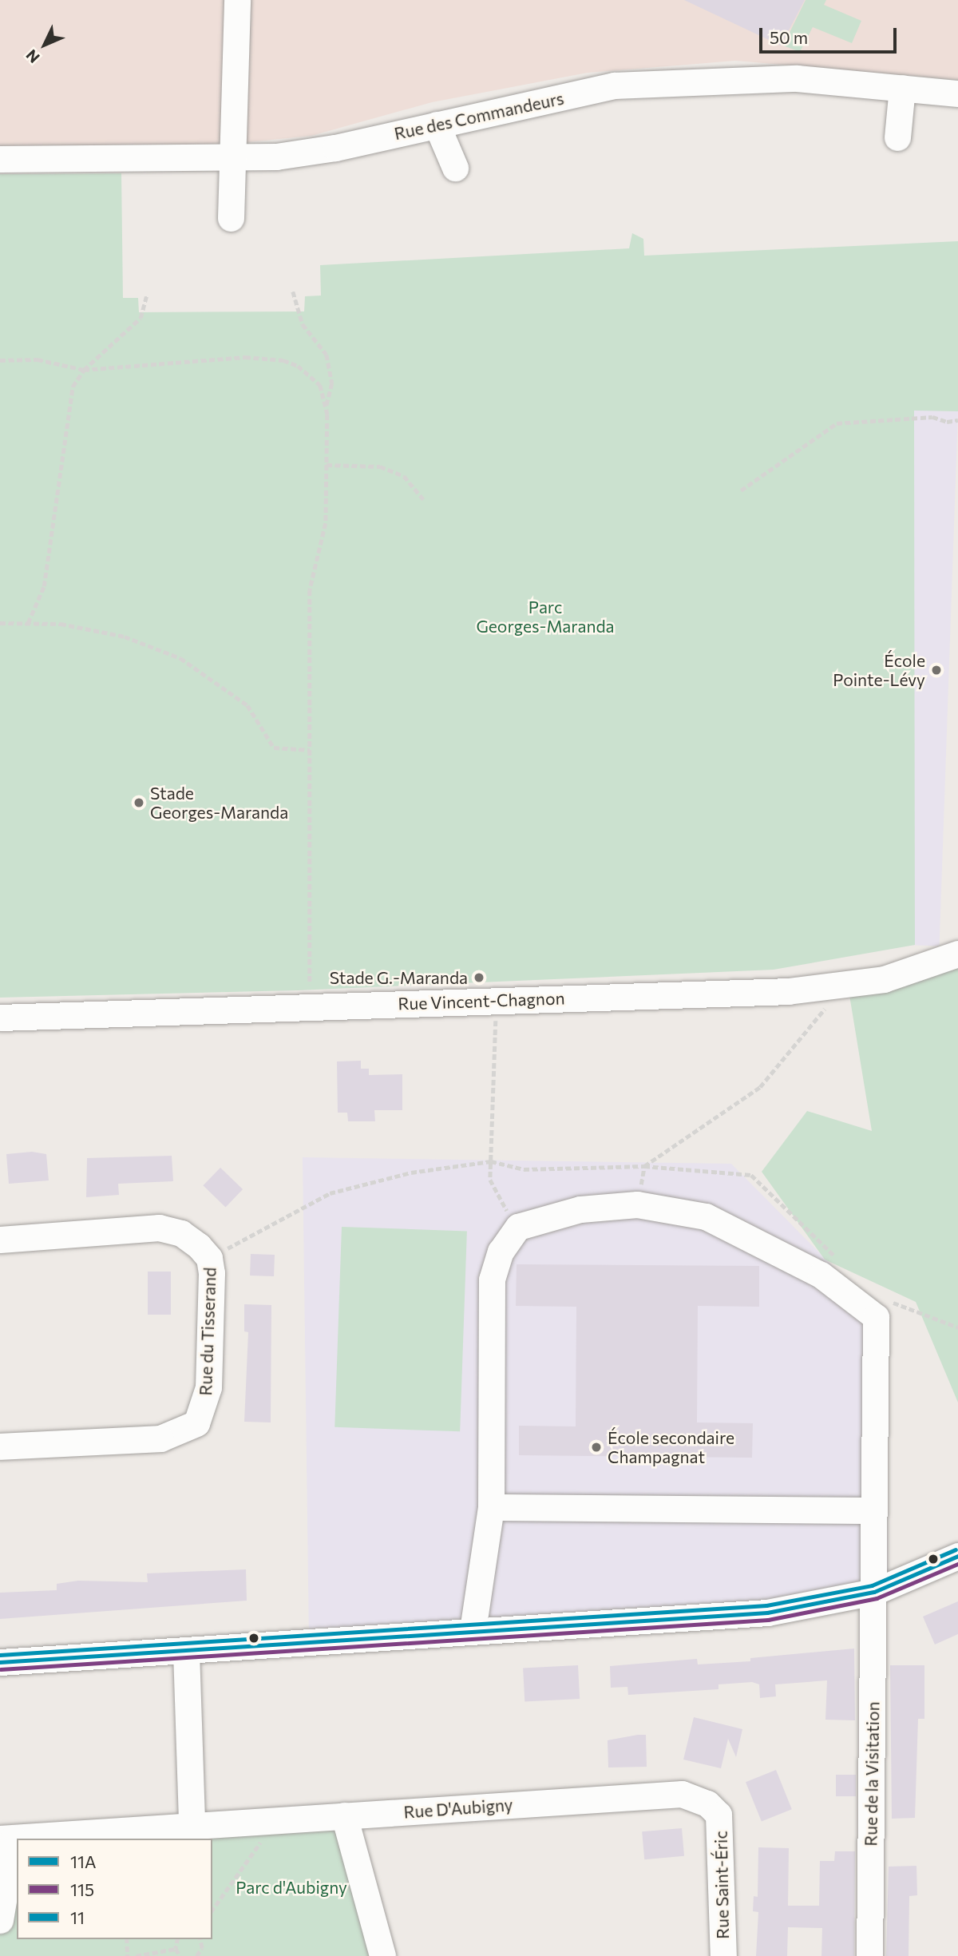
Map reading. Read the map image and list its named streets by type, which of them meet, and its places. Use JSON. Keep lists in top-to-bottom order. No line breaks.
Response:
{"streets":{"street":["Rue des Commandeurs","Rue Vincent-Chagnon","Rue du Tisserand","Rue de la Visitation","Rue D'Aubigny","Rue Saint-Éric"]},"crossings":[["Rue D'Aubigny","Rue Saint-Éric"]],"parks":["Parc Georges-Maranda","Parc d'Aubigny"],"places":["École Pointe-Lévy","Stade Georges-Maranda","Stade G.-Maranda","École secondaire Champagnat"],"lines":["transit line 11","transit line 11A","transit line 115"],"legend":["11A","115","11"],"scale_bar":"50 m","north":"bottom left"}
